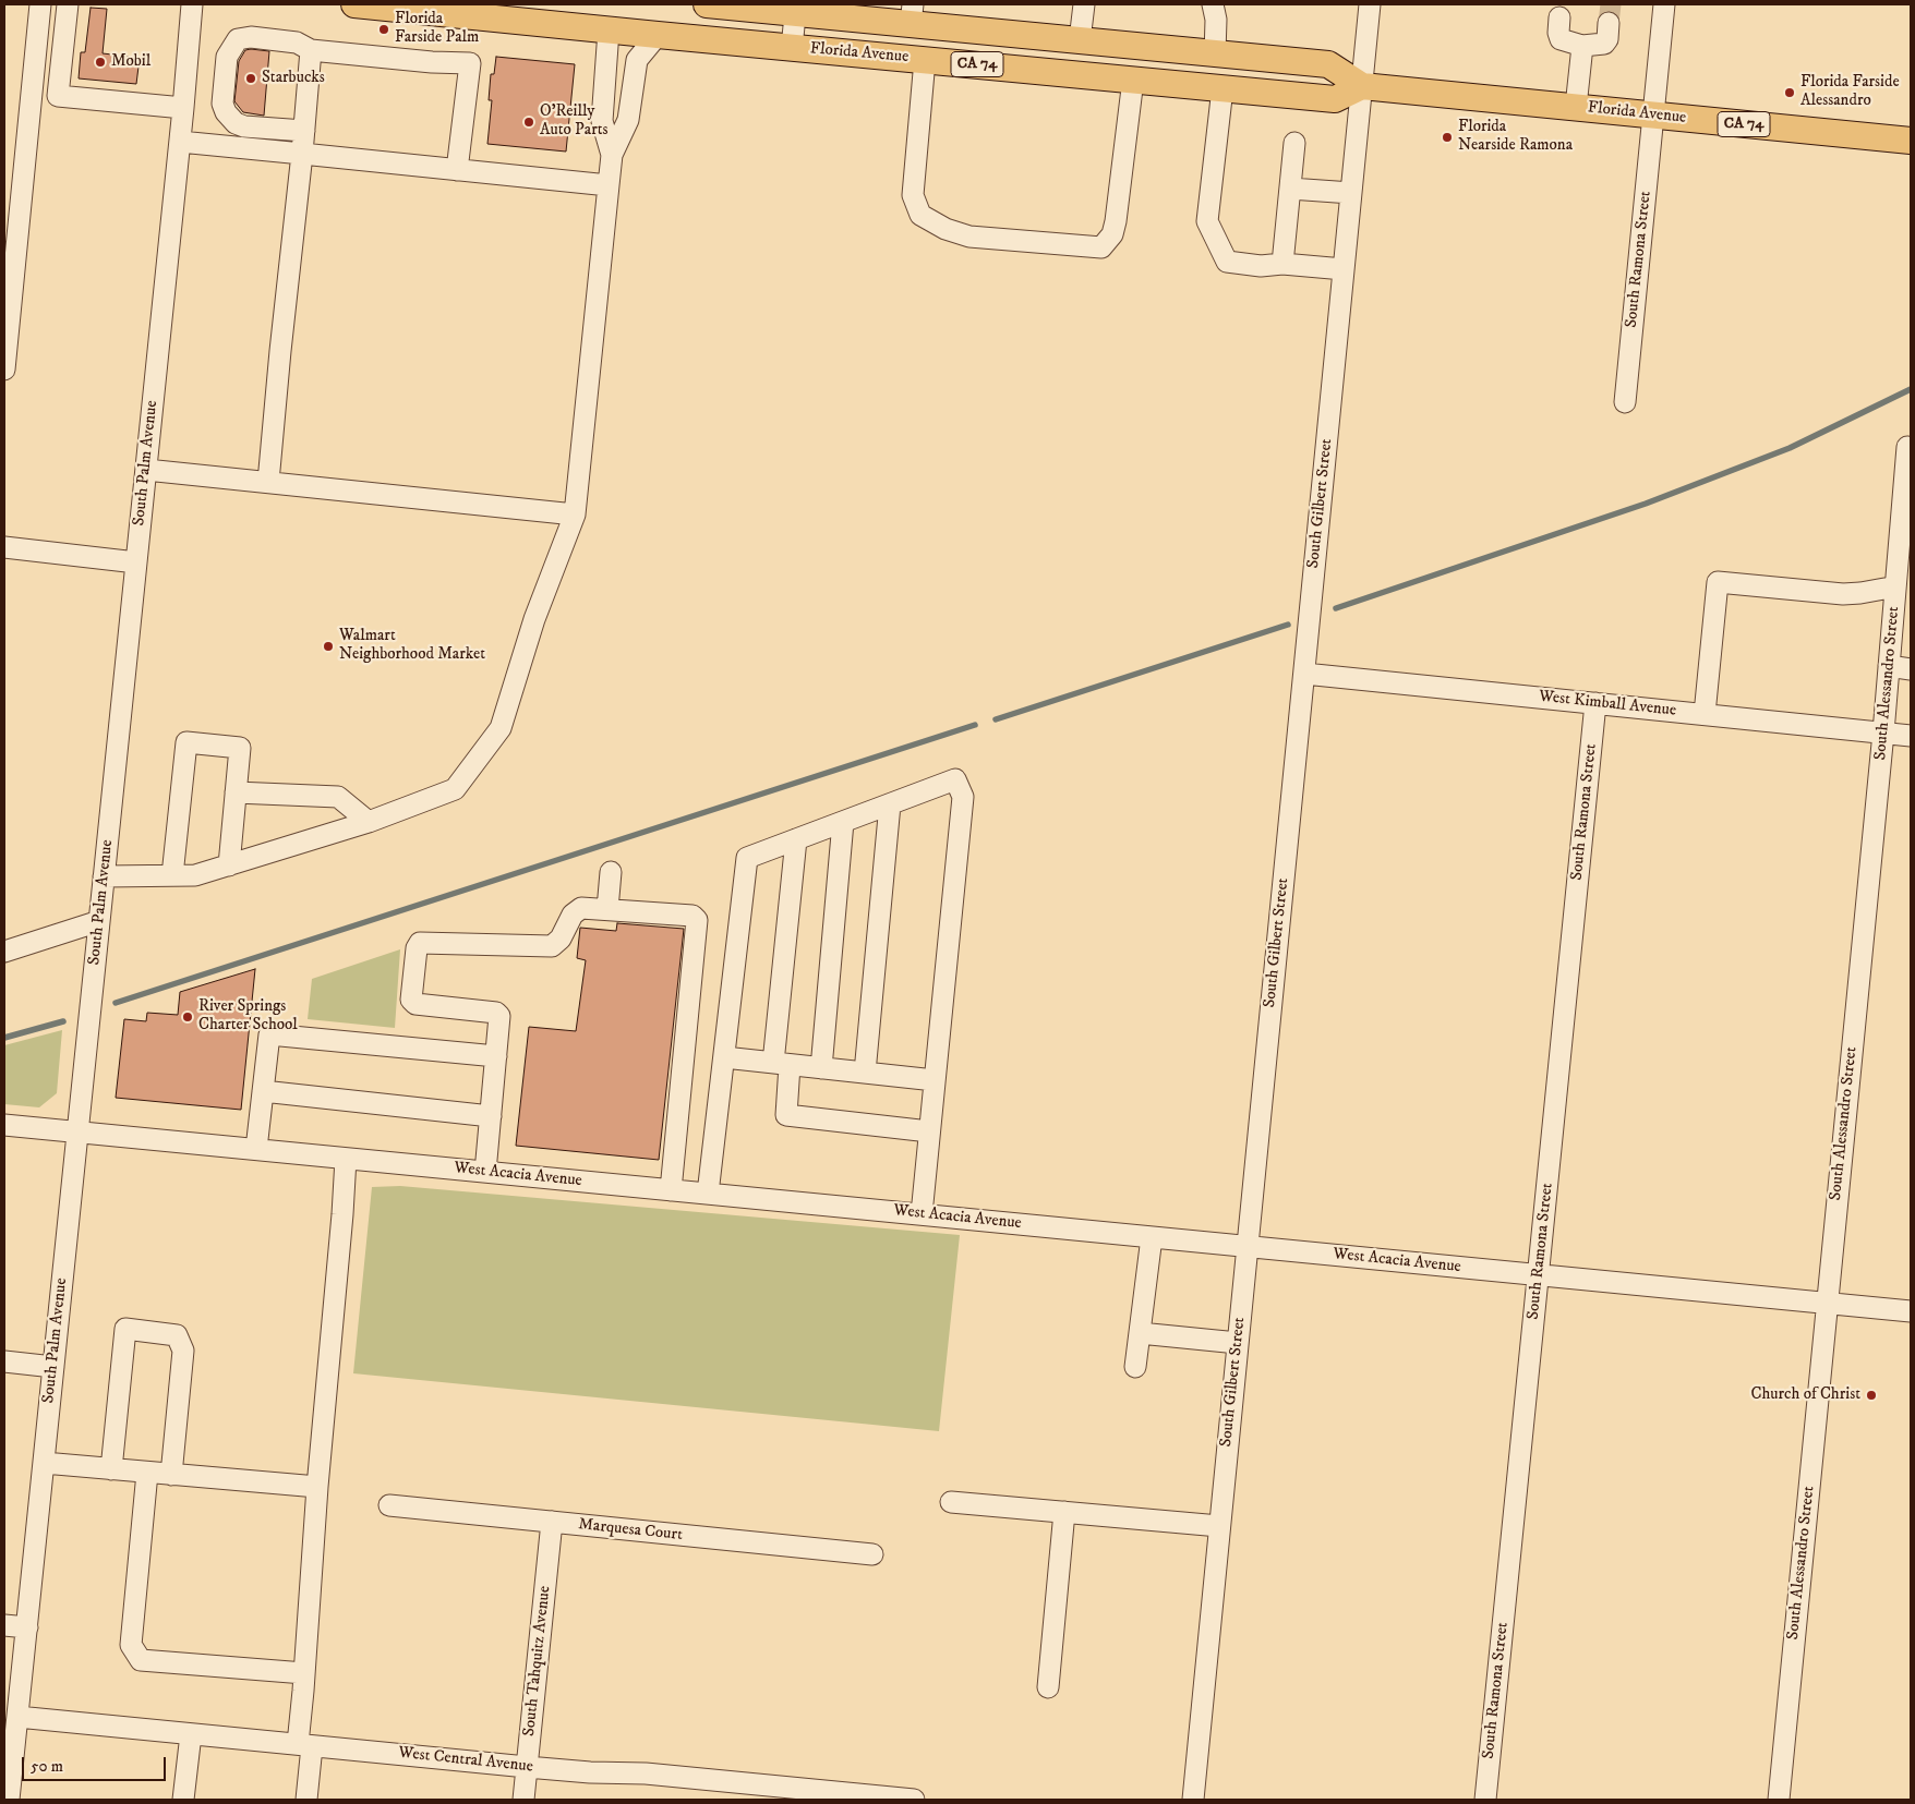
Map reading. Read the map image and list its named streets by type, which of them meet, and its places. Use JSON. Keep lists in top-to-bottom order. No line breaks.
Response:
{"streets":{"main road":["Florida Avenue","CA 74"],"street":["South Ramona Street","South Palm Avenue","South Gilbert Street","South Alessandro Street","West Kimball Avenue","West Acacia Avenue","Marquesa Court","South Tahquitz Avenue","West Central Avenue"]},"crossings":[["Florida Avenue","South Ramona Street"],["Florida Avenue","South Gilbert Street"],["South Ramona Street","West Kimball Avenue"],["South Ramona Street","West Acacia Avenue"],["South Palm Avenue","West Acacia Avenue"],["South Palm Avenue","West Central Avenue"],["South Gilbert Street","West Kimball Avenue"],["South Gilbert Street","West Acacia Avenue"],["South Alessandro Street","West Kimball Avenue"],["South Alessandro Street","West Acacia Avenue"],["Marquesa Court","South Tahquitz Avenue"],["South Tahquitz Avenue","West Central Avenue"]],"places":["Florida Farside Palm","Mobil","Starbucks","Florida Farside Alessandro","O'Reilly Auto Parts","Florida Nearside Ramona","Walmart Neighborhood Market","River Springs Charter School","Church of Christ"],"scale_bar":"50 m"}
